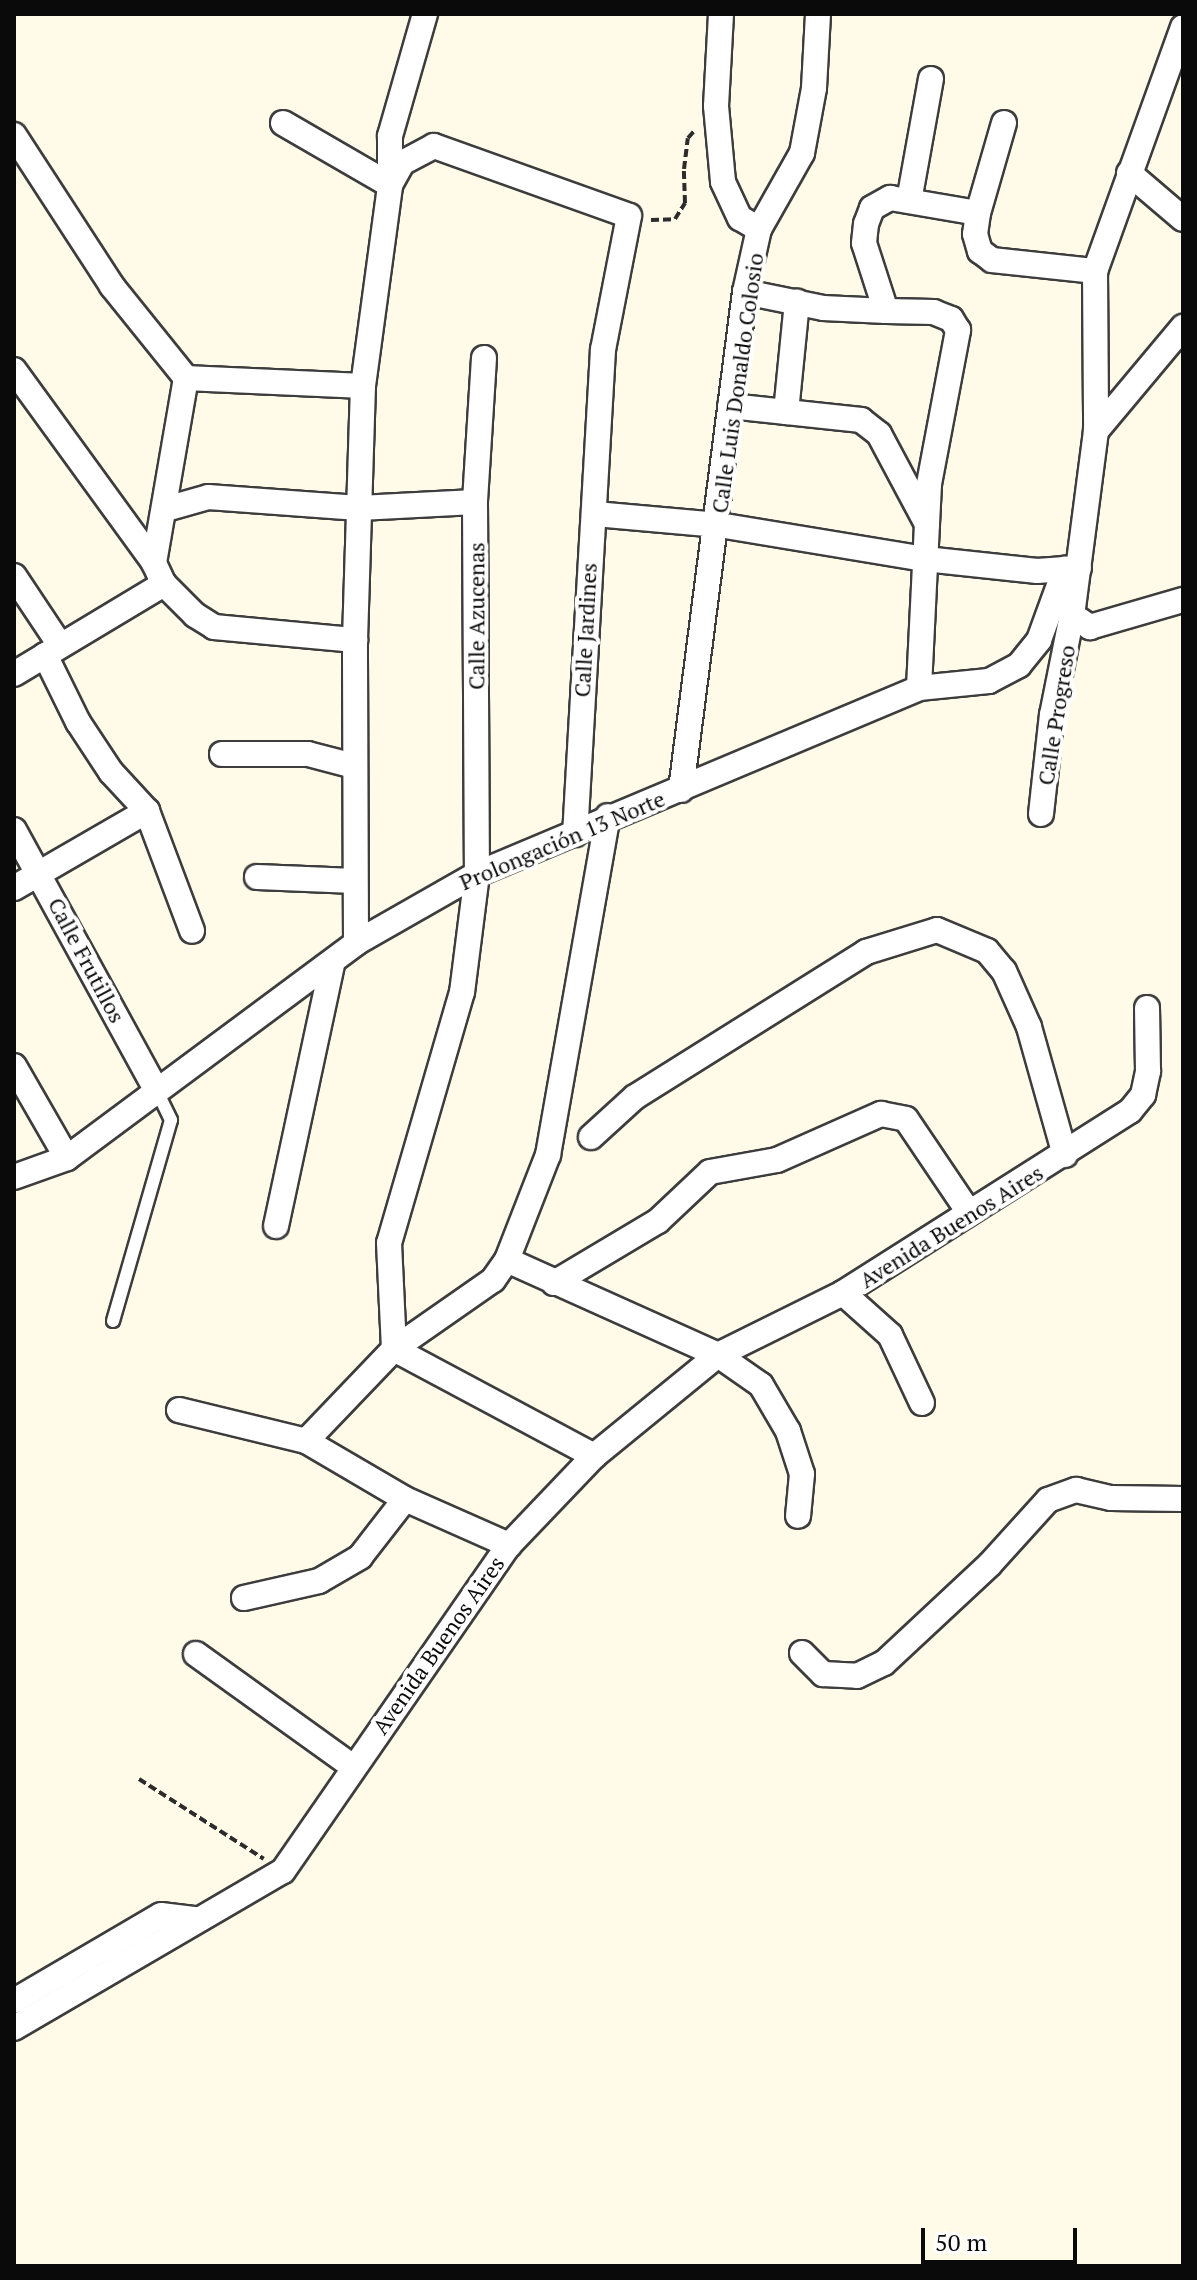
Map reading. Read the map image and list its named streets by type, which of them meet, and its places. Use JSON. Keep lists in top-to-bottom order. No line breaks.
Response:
{"streets":{"street":["Calle Luis Donaldo Colosio","Calle Azucenas","Calle Jardines","Calle Progreso","Prolongación 13 Norte","Calle Frutillos","Avenida Buenos Aires"]},"crossings":[["Calle Luis Donaldo Colosio","Prolongación 13 Norte"],["Calle Azucenas","Prolongación 13 Norte"],["Calle Jardines","Prolongación 13 Norte"],["Calle Progreso","Prolongación 13 Norte"],["Prolongación 13 Norte","Calle Frutillos"]],"scale_bar":"50 m"}
